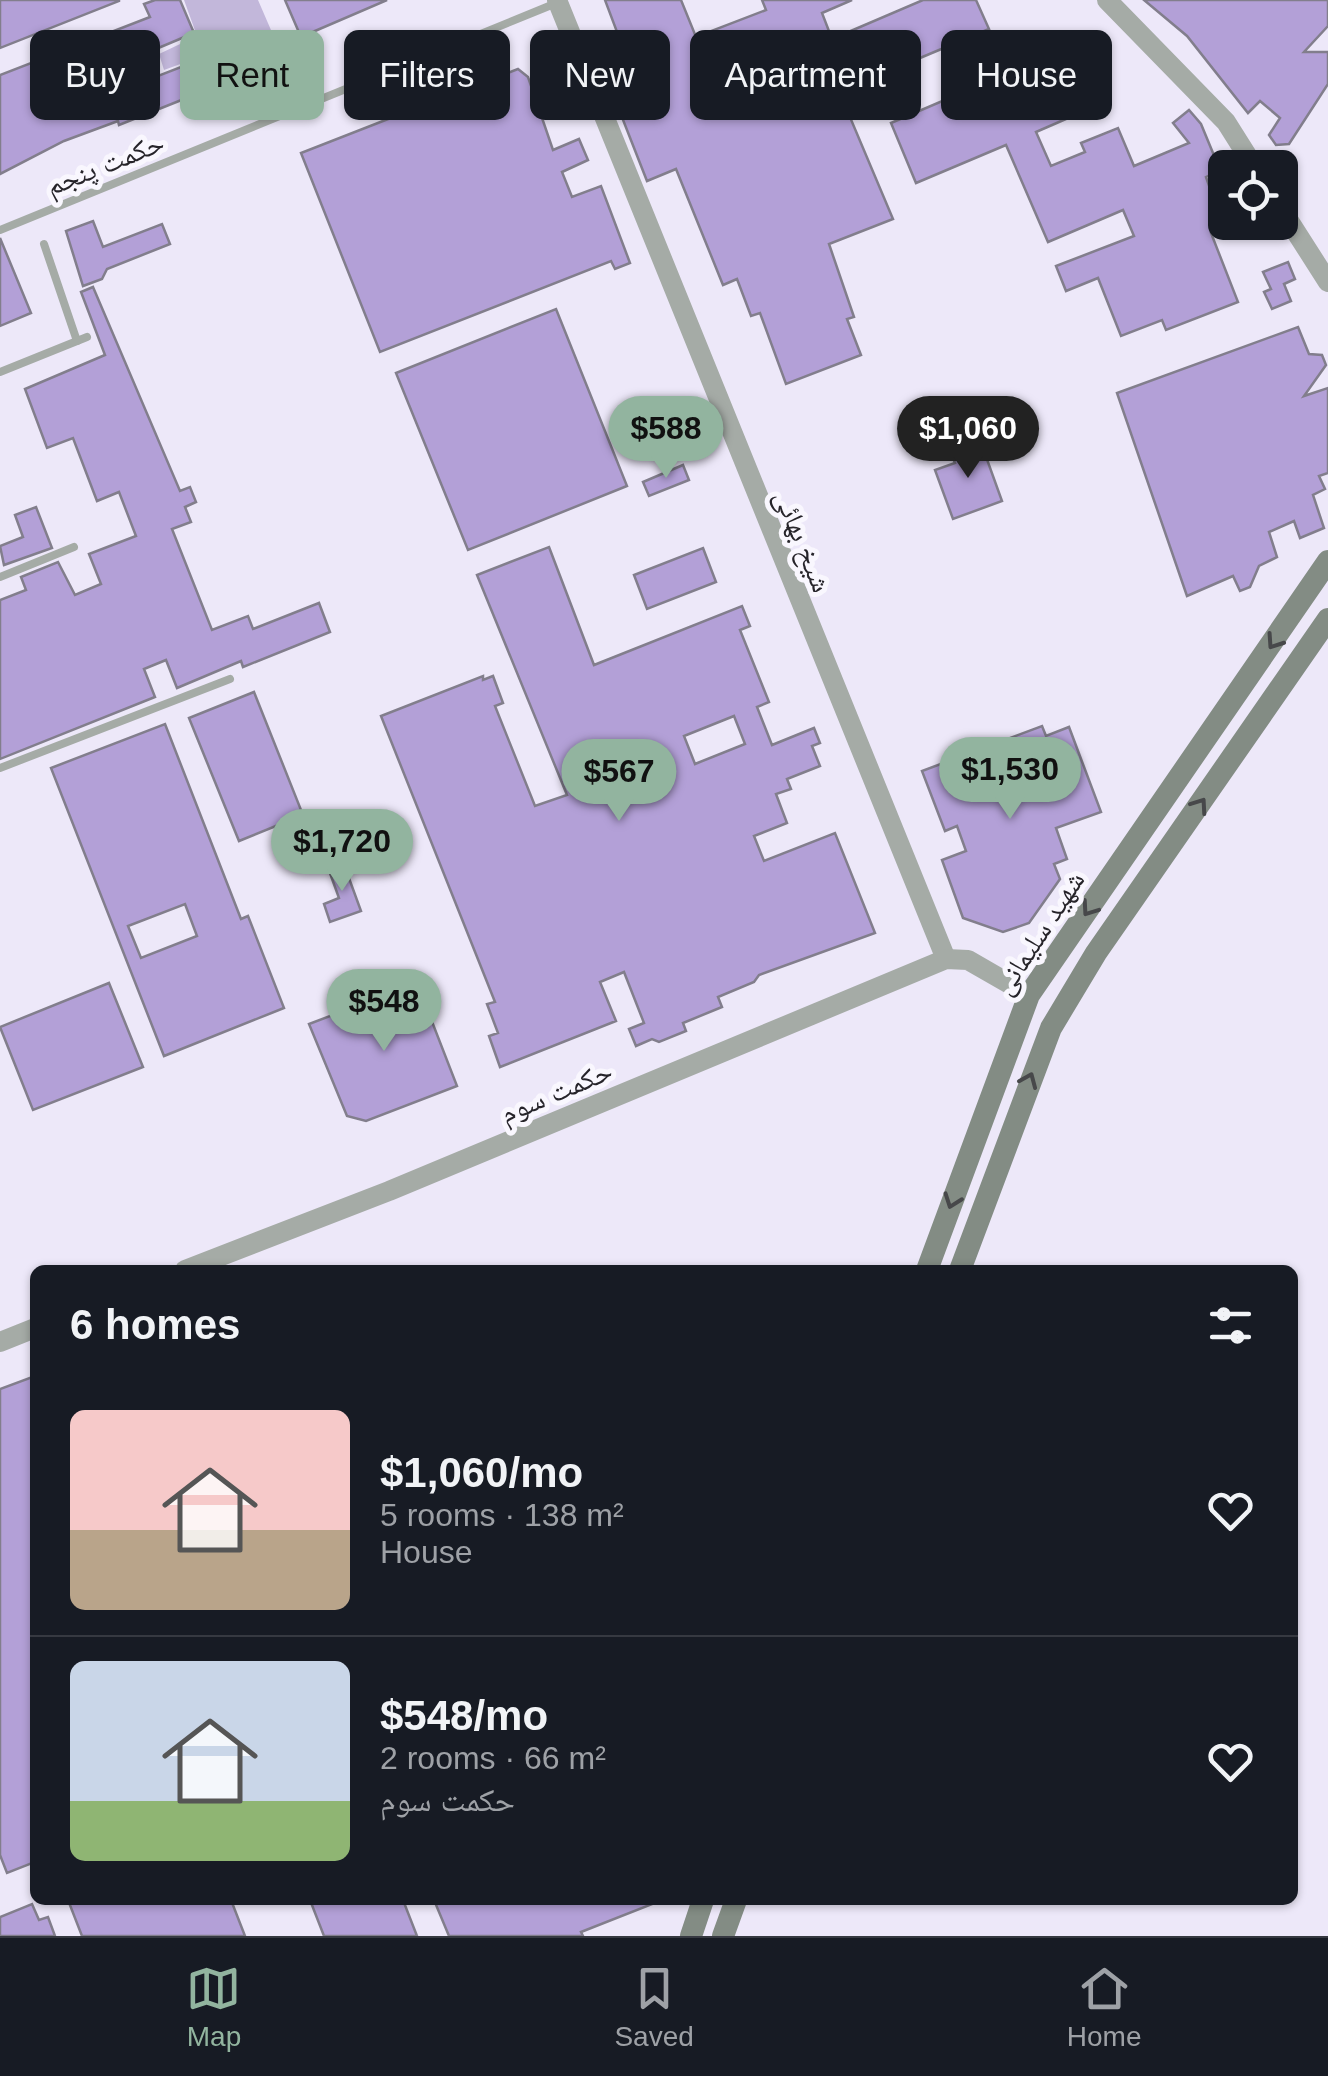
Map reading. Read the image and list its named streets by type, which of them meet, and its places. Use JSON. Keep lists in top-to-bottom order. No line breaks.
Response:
{"streets":{"main road":["شهید سلیمانی"],"street":["شیخ بهائی","حکمت سوم"],"lane":["حکمت پنجم"]},"crossings":[["حکمت پنجم","شیخ بهائی"],["شیخ بهائی","حکمت سوم"]],"page":{"chip":["Buy","Rent","Filters","New","Apartment","House"],"price":["$588","$1,060","$1,530","$567","$1,720","$548"],"heading":"6 homes","list":[{"name":"$1,060/mo","note":"5 rooms · 138 m² · House"},{"name":"$548/mo","note":"2 rooms · 66 m² · حکمت سوم"}],"tabs":["Map","Saved","Home"]}}
